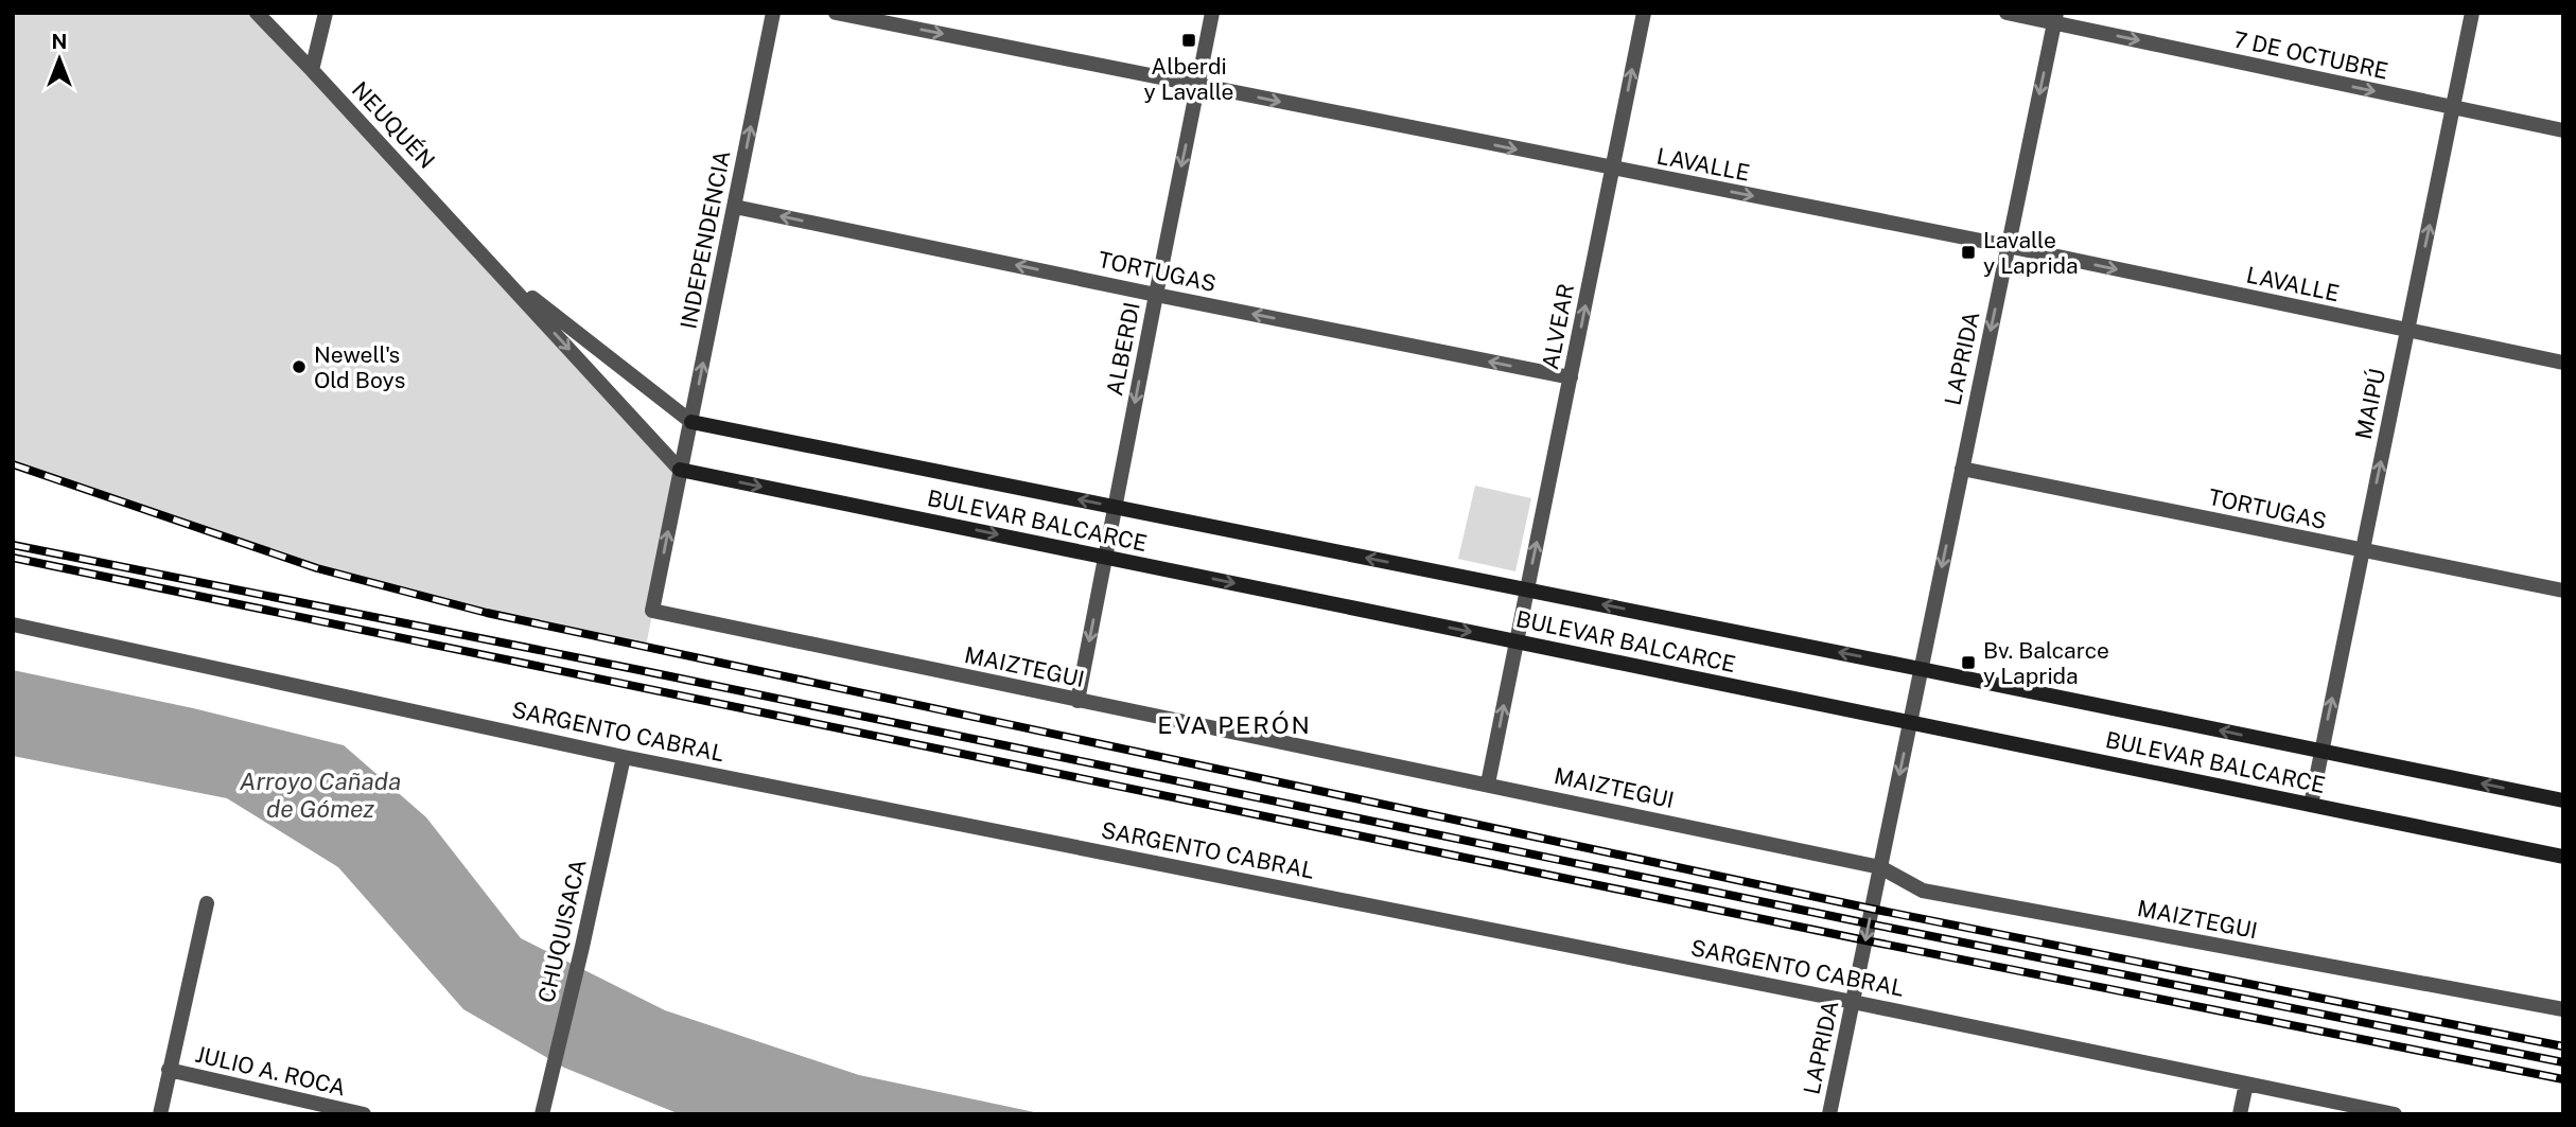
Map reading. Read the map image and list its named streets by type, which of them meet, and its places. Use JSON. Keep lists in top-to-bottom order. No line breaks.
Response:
{"streets":{"main road":["BULEVAR BALCARCE"],"street":["7 DE OCTUBRE","NEUQUÉN","LAVALLE","INDEPENDENCIA","TORTUGAS","ALVEAR","ALBERDI","LAPRIDA","MAIPÚ","MAIZTEGUI","SARGENTO CABRAL","CHUQUISACA","JULIO A. ROCA"]},"crossings":[["7 DE OCTUBRE","LAPRIDA"],["7 DE OCTUBRE","MAIPÚ"],["NEUQUÉN","INDEPENDENCIA"],["NEUQUÉN","BULEVAR BALCARCE"],["LAVALLE","ALVEAR"],["LAVALLE","ALBERDI"],["LAVALLE","LAPRIDA"],["LAVALLE","MAIPÚ"],["INDEPENDENCIA","TORTUGAS"],["INDEPENDENCIA","BULEVAR BALCARCE"],["INDEPENDENCIA","MAIZTEGUI"],["TORTUGAS","ALVEAR"],["TORTUGAS","ALBERDI"],["TORTUGAS","LAPRIDA"],["TORTUGAS","MAIPÚ"],["ALVEAR","BULEVAR BALCARCE"],["ALVEAR","MAIZTEGUI"],["ALBERDI","BULEVAR BALCARCE"],["ALBERDI","MAIZTEGUI"],["LAPRIDA","BULEVAR BALCARCE"],["LAPRIDA","MAIZTEGUI"],["LAPRIDA","SARGENTO CABRAL"],["MAIPÚ","BULEVAR BALCARCE"],["SARGENTO CABRAL","CHUQUISACA"]],"one_way":["7 DE OCTUBRE","LAVALLE","INDEPENDENCIA","TORTUGAS","ALVEAR","ALBERDI","LAPRIDA","MAIPÚ"],"districts":["EVA PERÓN"],"water":["Arroyo Cañada de Gómez"],"places":{"transit":["Alberdi y Lavalle","Lavalle y Laprida","Bv. Balcarce y Laprida"],"other":["Newell's Old Boys"]},"north":"top"}
